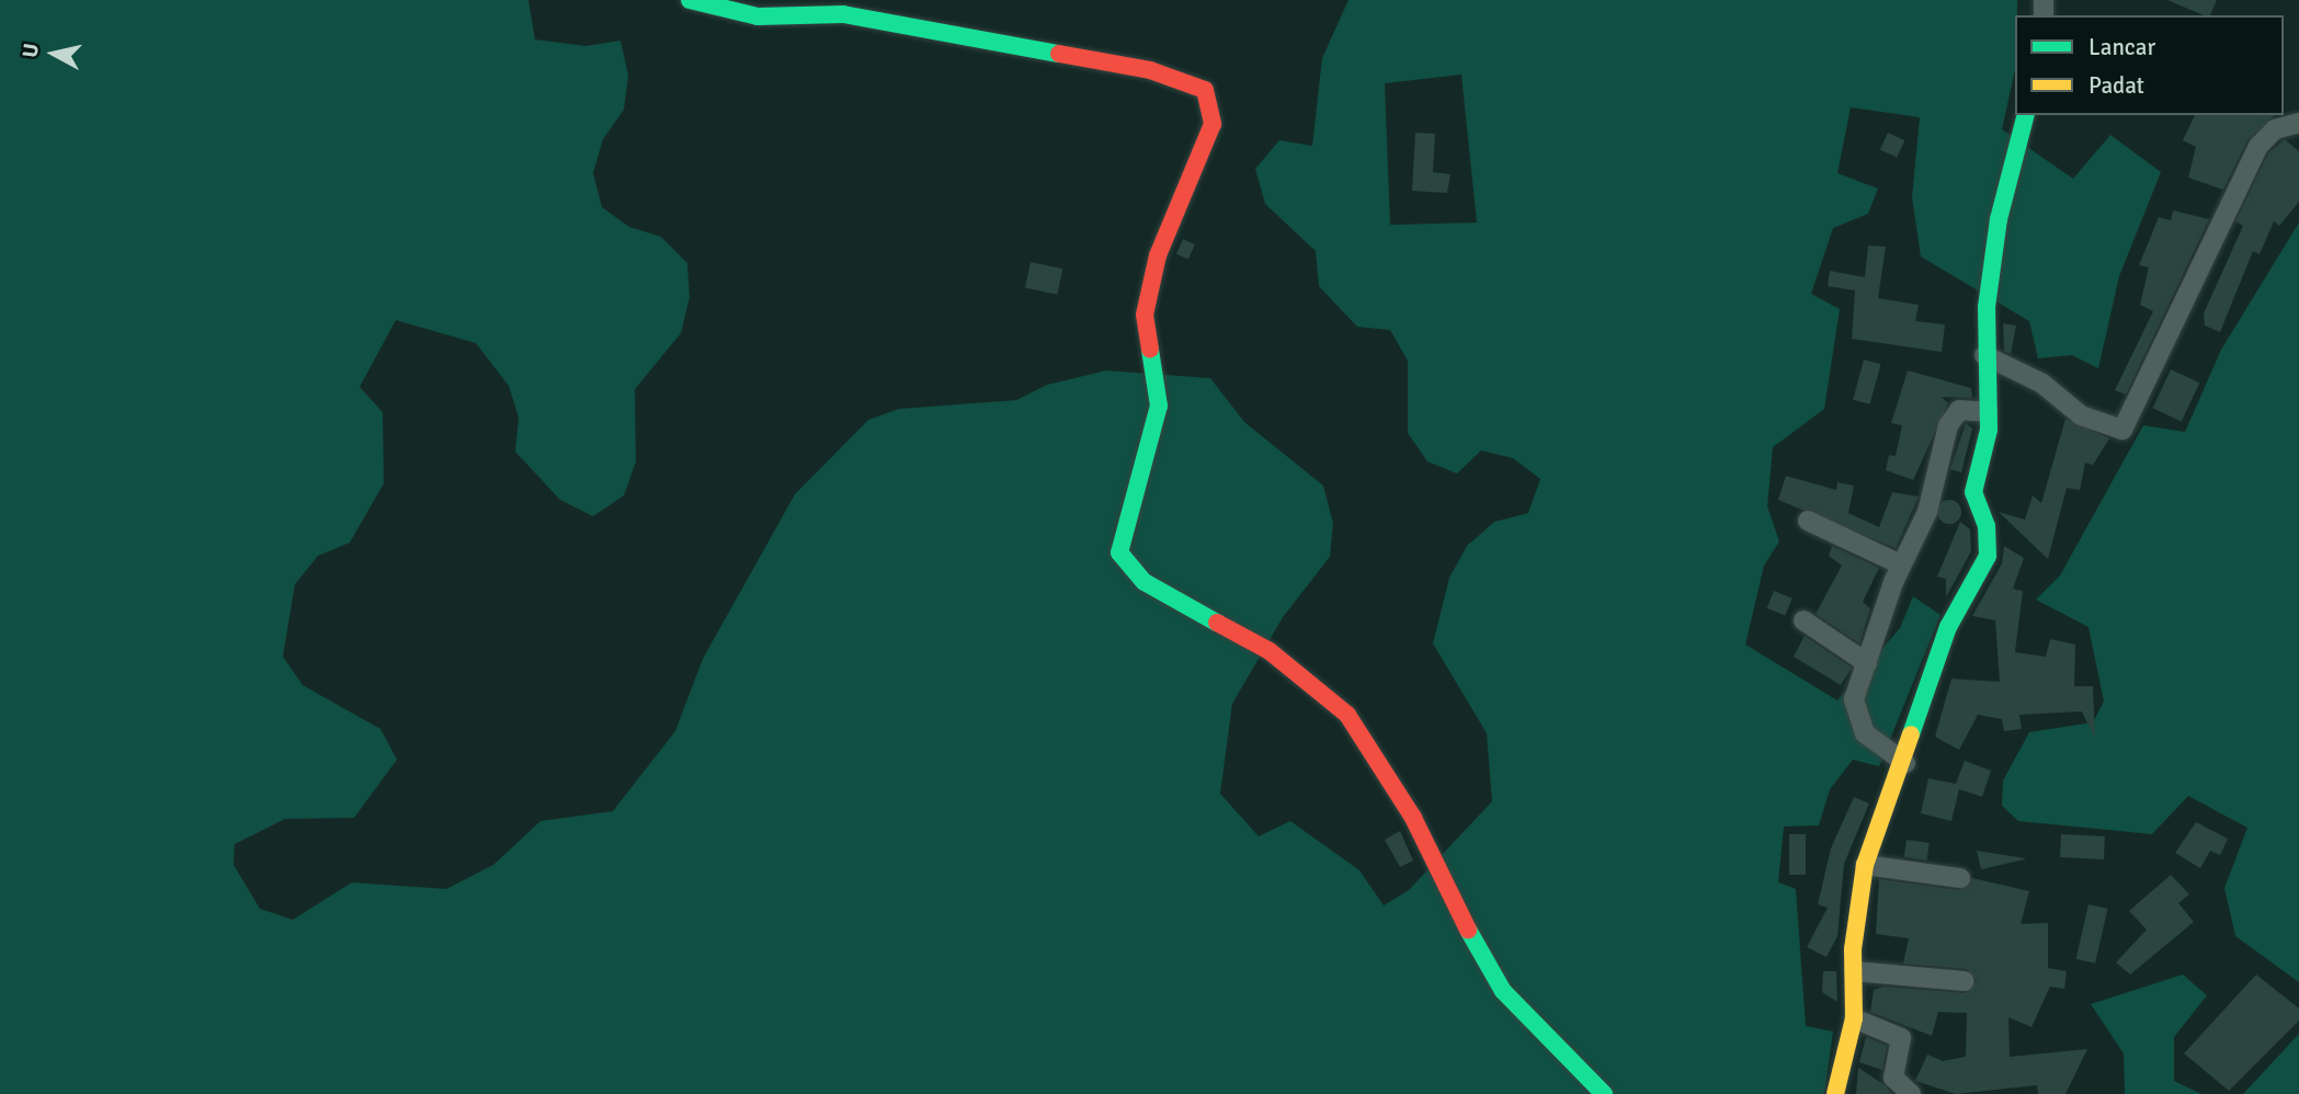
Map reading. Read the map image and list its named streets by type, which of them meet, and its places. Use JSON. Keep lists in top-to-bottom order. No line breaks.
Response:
{"legend":["Lancar","Padat"],"north":"left"}
